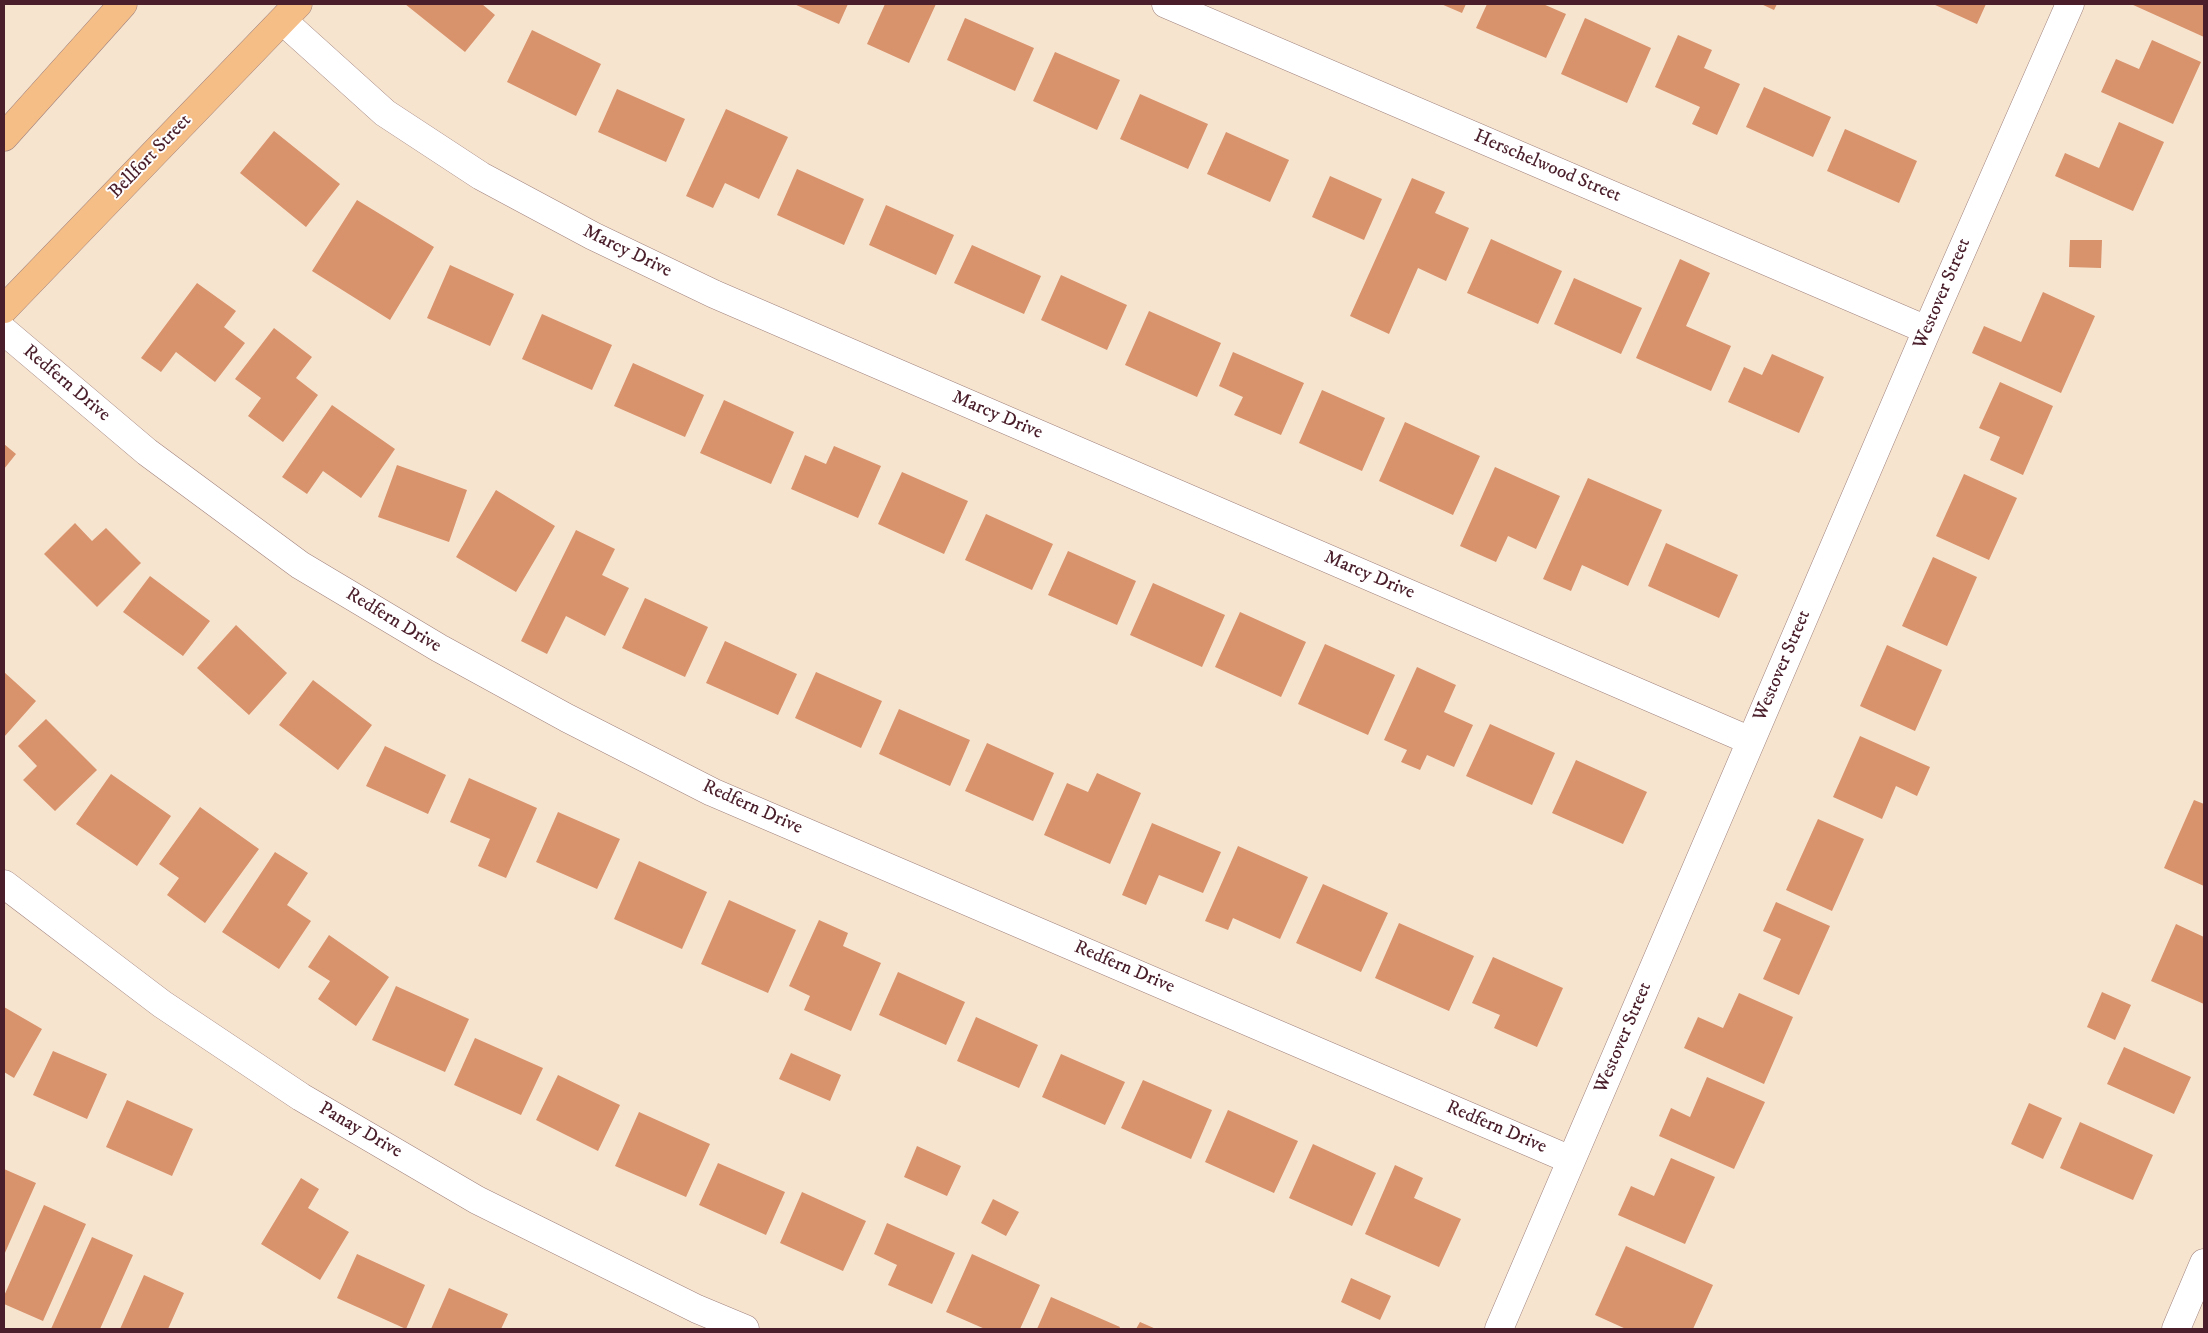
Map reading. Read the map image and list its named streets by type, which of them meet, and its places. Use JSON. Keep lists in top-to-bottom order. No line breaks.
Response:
{"streets":{"main road":["Bellfort Street"],"street":["Herschelwood Street","Marcy Drive","Westover Street","Redfern Drive","Panay Drive"]},"crossings":[["Bellfort Street","Marcy Drive"],["Herschelwood Street","Westover Street"],["Marcy Drive","Westover Street"],["Westover Street","Redfern Drive"]]}
